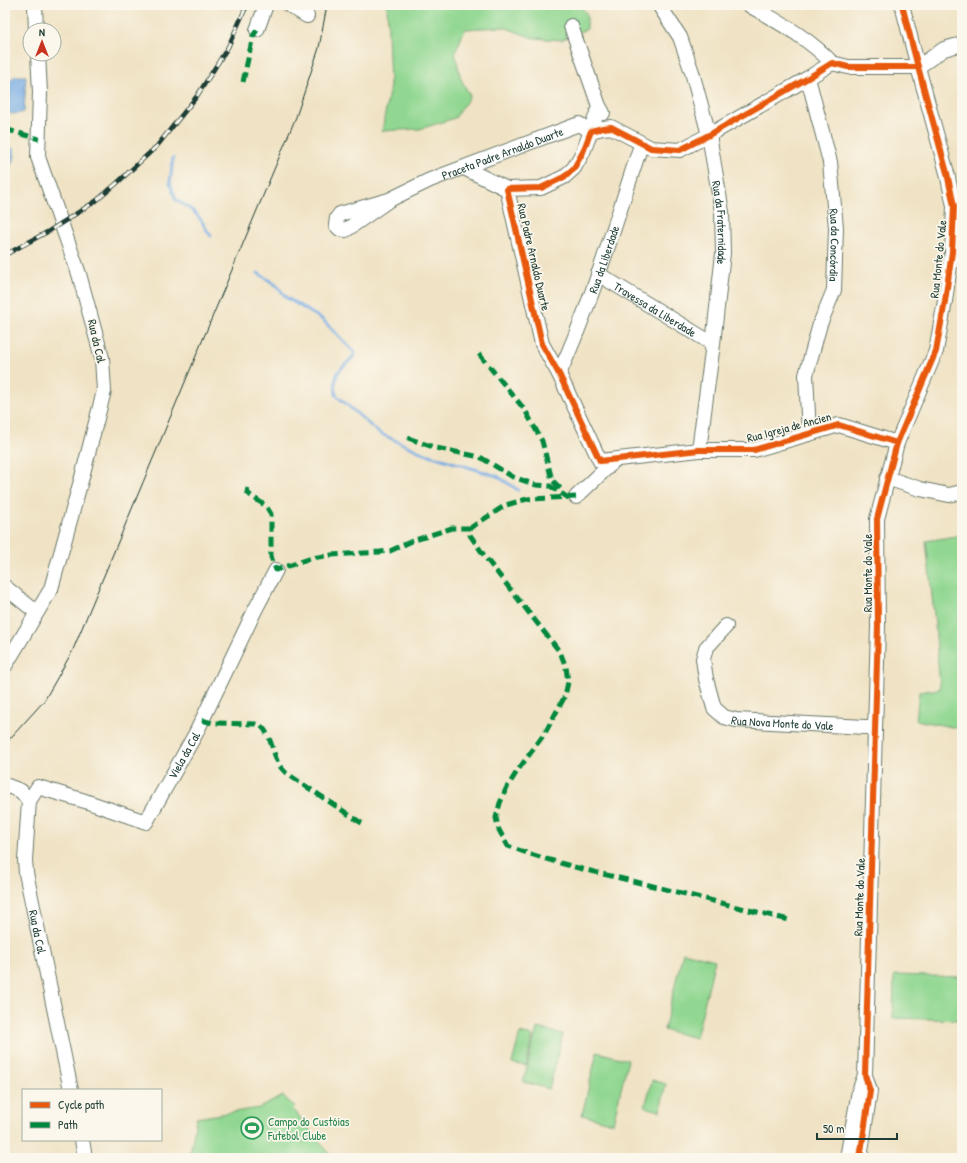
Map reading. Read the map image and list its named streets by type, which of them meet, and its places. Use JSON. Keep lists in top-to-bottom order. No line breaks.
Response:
{"streets":{"street":["Praceta Padre Arnaldo Duarte","Rua da Fraternidade","Rua da Concórdia","Rua Padre Arnaldo Duarte","Rua da Liberdade","Rua Monte do Vale","Travessa da Liberdade","Rua da Cal","Rua Igreja de Ancien","Rua Nova Monte do Vale","Viela da Cal"]},"crossings":[["Praceta Padre Arnaldo Duarte","Rua Padre Arnaldo Duarte"],["Rua da Fraternidade","Travessa da Liberdade"],["Rua da Fraternidade","Rua Igreja de Ancien"],["Rua da Concórdia","Rua Igreja de Ancien"],["Rua Padre Arnaldo Duarte","Rua da Liberdade"],["Rua Padre Arnaldo Duarte","Rua Igreja de Ancien"],["Rua da Liberdade","Travessa da Liberdade"],["Rua Monte do Vale","Rua Igreja de Ancien"],["Rua Monte do Vale","Rua Nova Monte do Vale"],["Rua da Cal","Viela da Cal"]],"places":{"sports":["Campo do Custóias Futebol Clube"]},"legend":["Cycle path","Path"],"scale_bar":"50 m","north":"top"}
